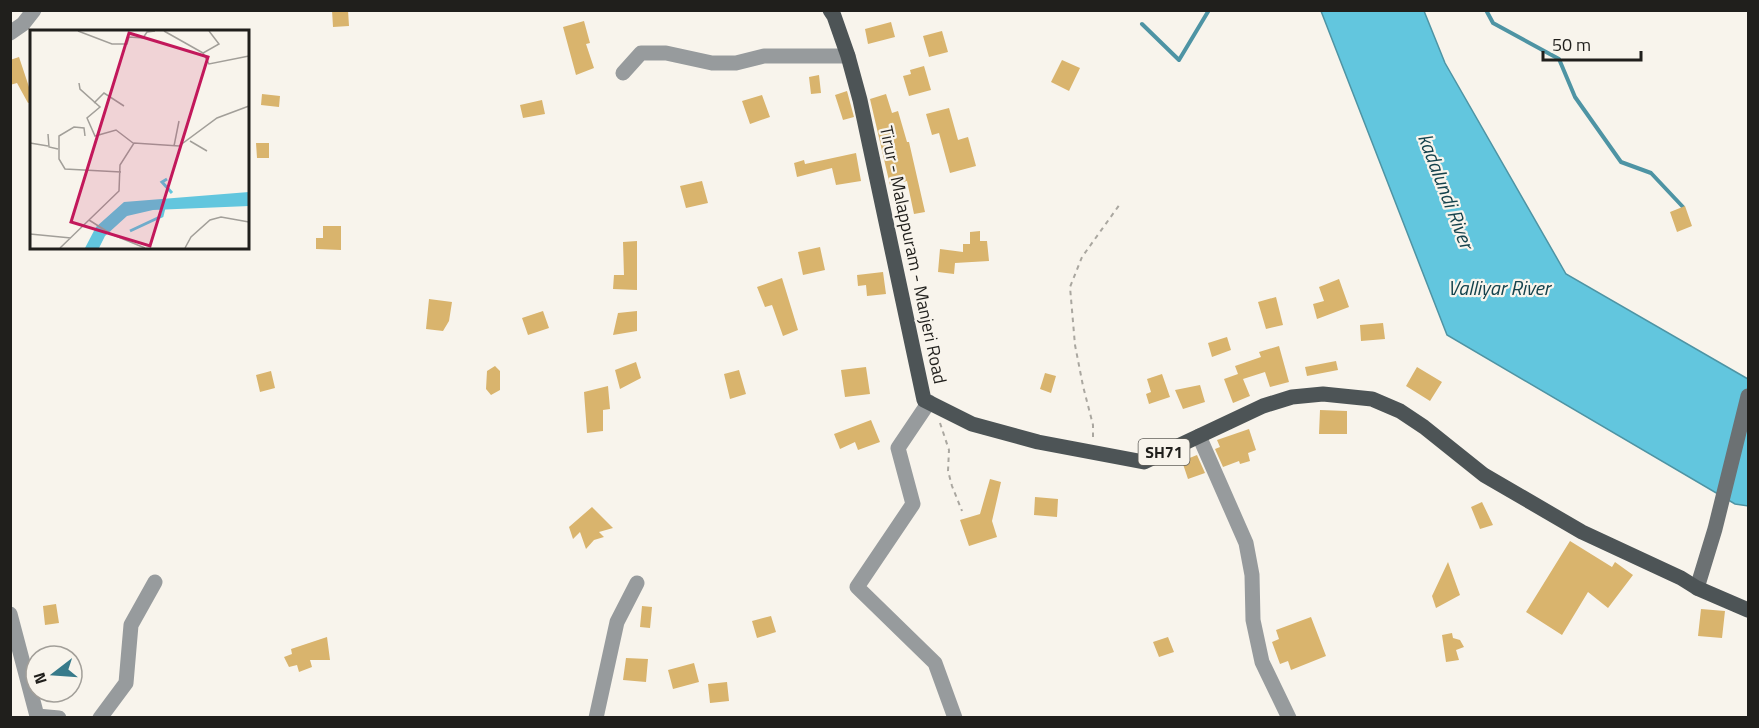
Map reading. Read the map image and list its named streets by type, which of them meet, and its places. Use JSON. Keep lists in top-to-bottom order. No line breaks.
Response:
{"streets":{"main road":["Tirur - Malappuram - Manjeri Road","SH71"]},"water":["kadalundi River","Valliyar River"],"scale_bar":"50 m","north":"left"}
